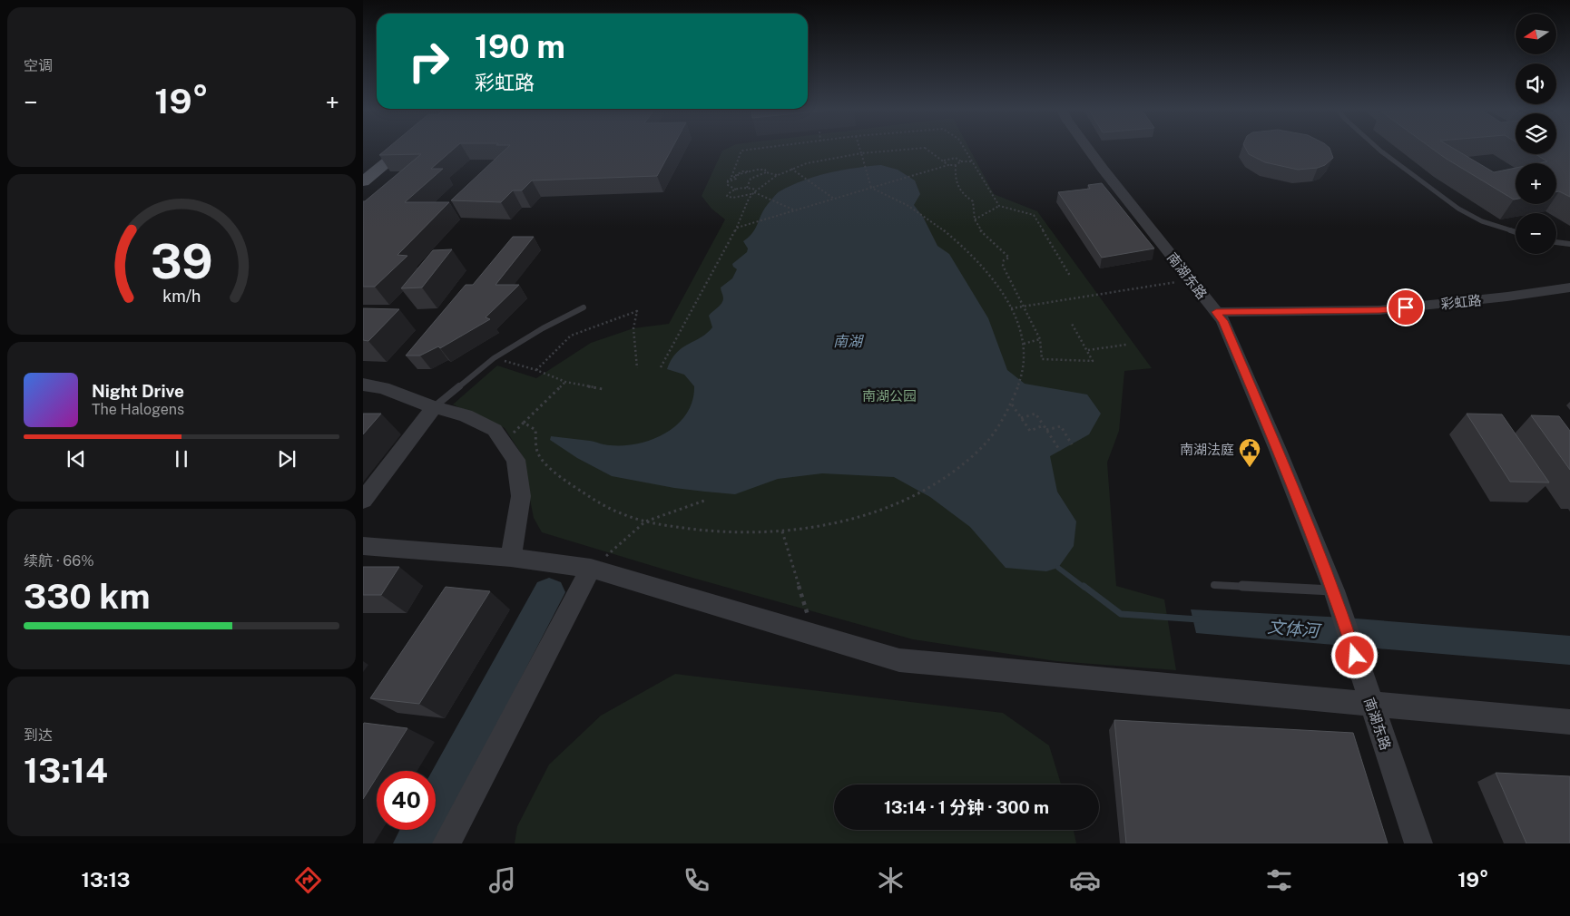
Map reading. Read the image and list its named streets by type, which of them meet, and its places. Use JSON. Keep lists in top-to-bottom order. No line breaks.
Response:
{"streets":{"street":["南湖东路","彩虹路"]},"crossings":[["南湖东路","彩虹路"]],"water":["南湖","文体河"],"parks":["南湖公园"],"places":{"public building":["南湖法庭"]},"north":"left","page":{"tile":["空调",["续航 · 66%","330 km"],["到达","13:14"]],"map_buttons":["+","−"],"turn":["190 m","彩虹路"],"heat":["−","19°","+"],"song":["Night Drive","The Halogens"],"limit":"40","trip":"13:14 · 1 分钟 · 300 m","tabs":["13:13","19°"],"gauge":["39","km/h"]}}
